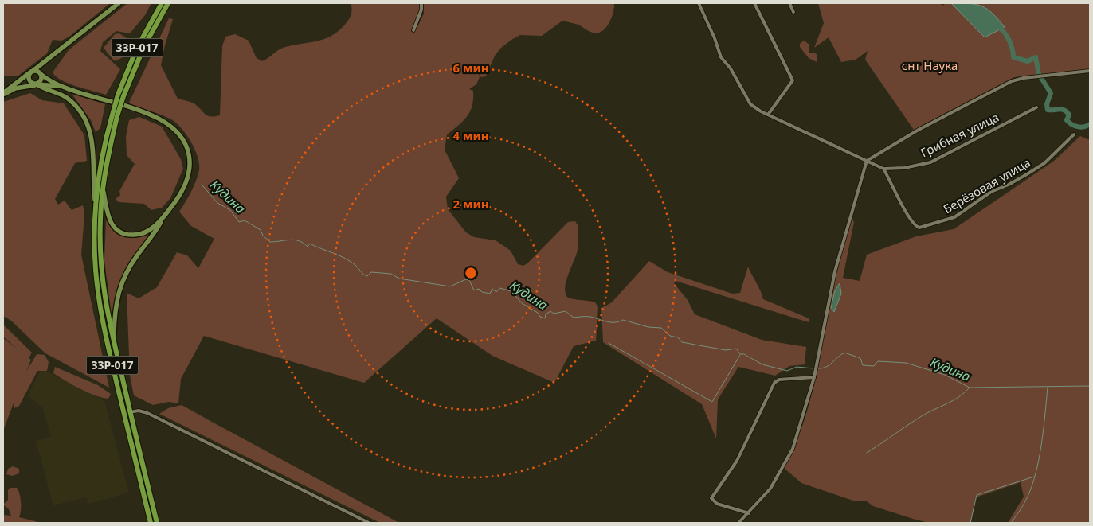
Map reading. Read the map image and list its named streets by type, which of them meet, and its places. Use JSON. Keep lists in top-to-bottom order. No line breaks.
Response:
{"streets":{"highway":["33Р-017"],"street":["Грибная улица","Берёзовая улица"]},"crossings":[["Грибная улица","Берёзовая улица"]],"water":["Кудина"],"parks":["снт Наука"],"rings":["6 мин","4 мин","2 мин"]}
